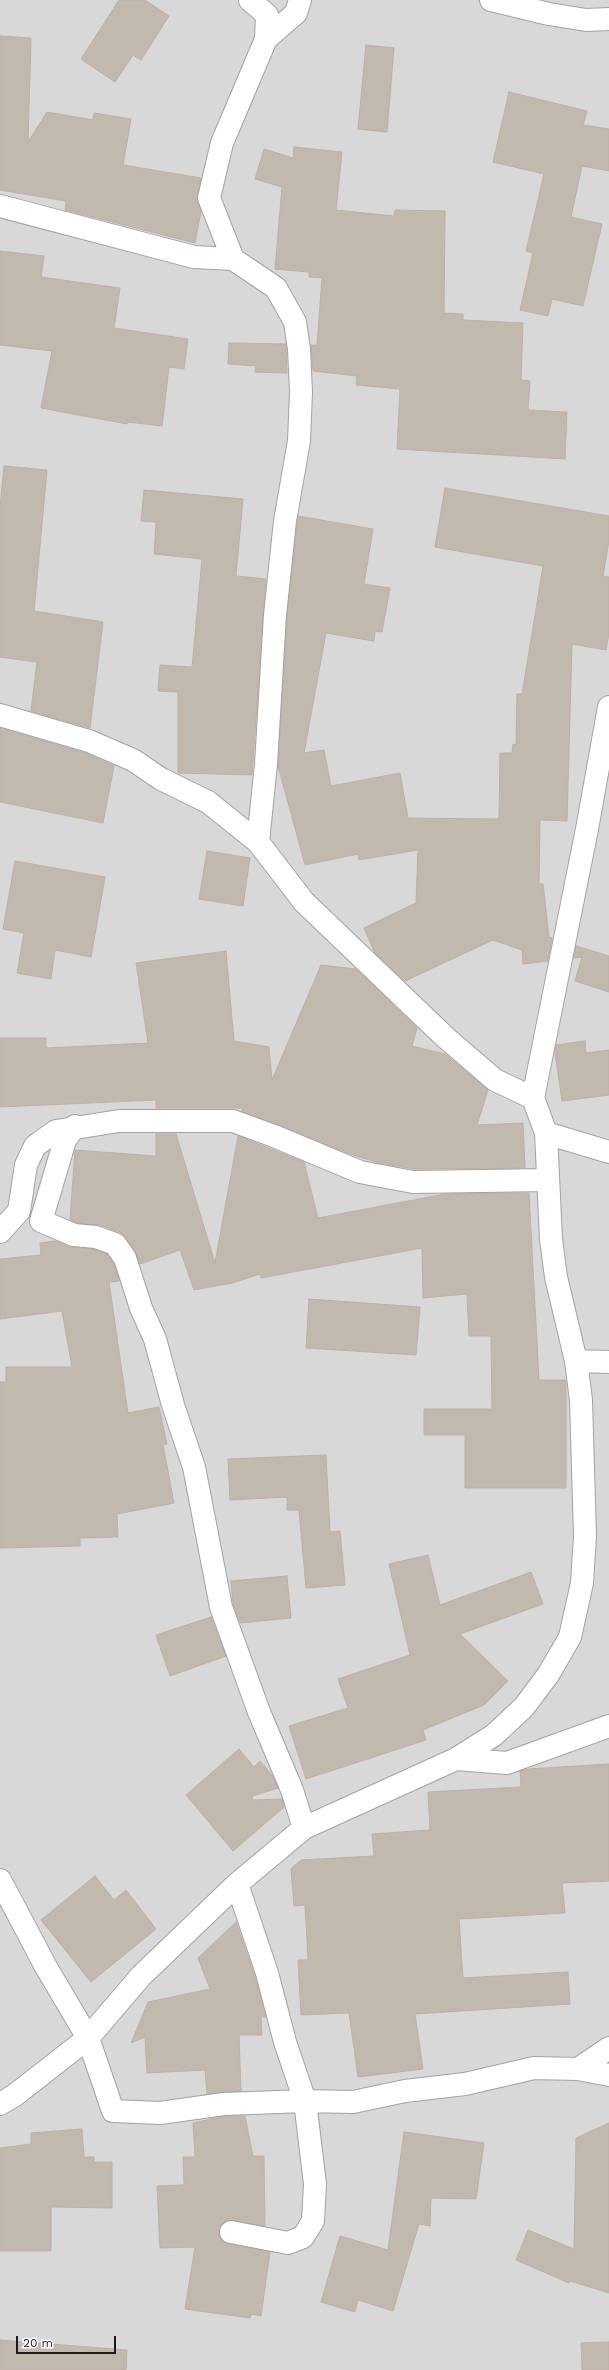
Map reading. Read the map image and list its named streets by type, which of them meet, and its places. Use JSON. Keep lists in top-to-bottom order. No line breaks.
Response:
{"scale_bar":"20 m"}
